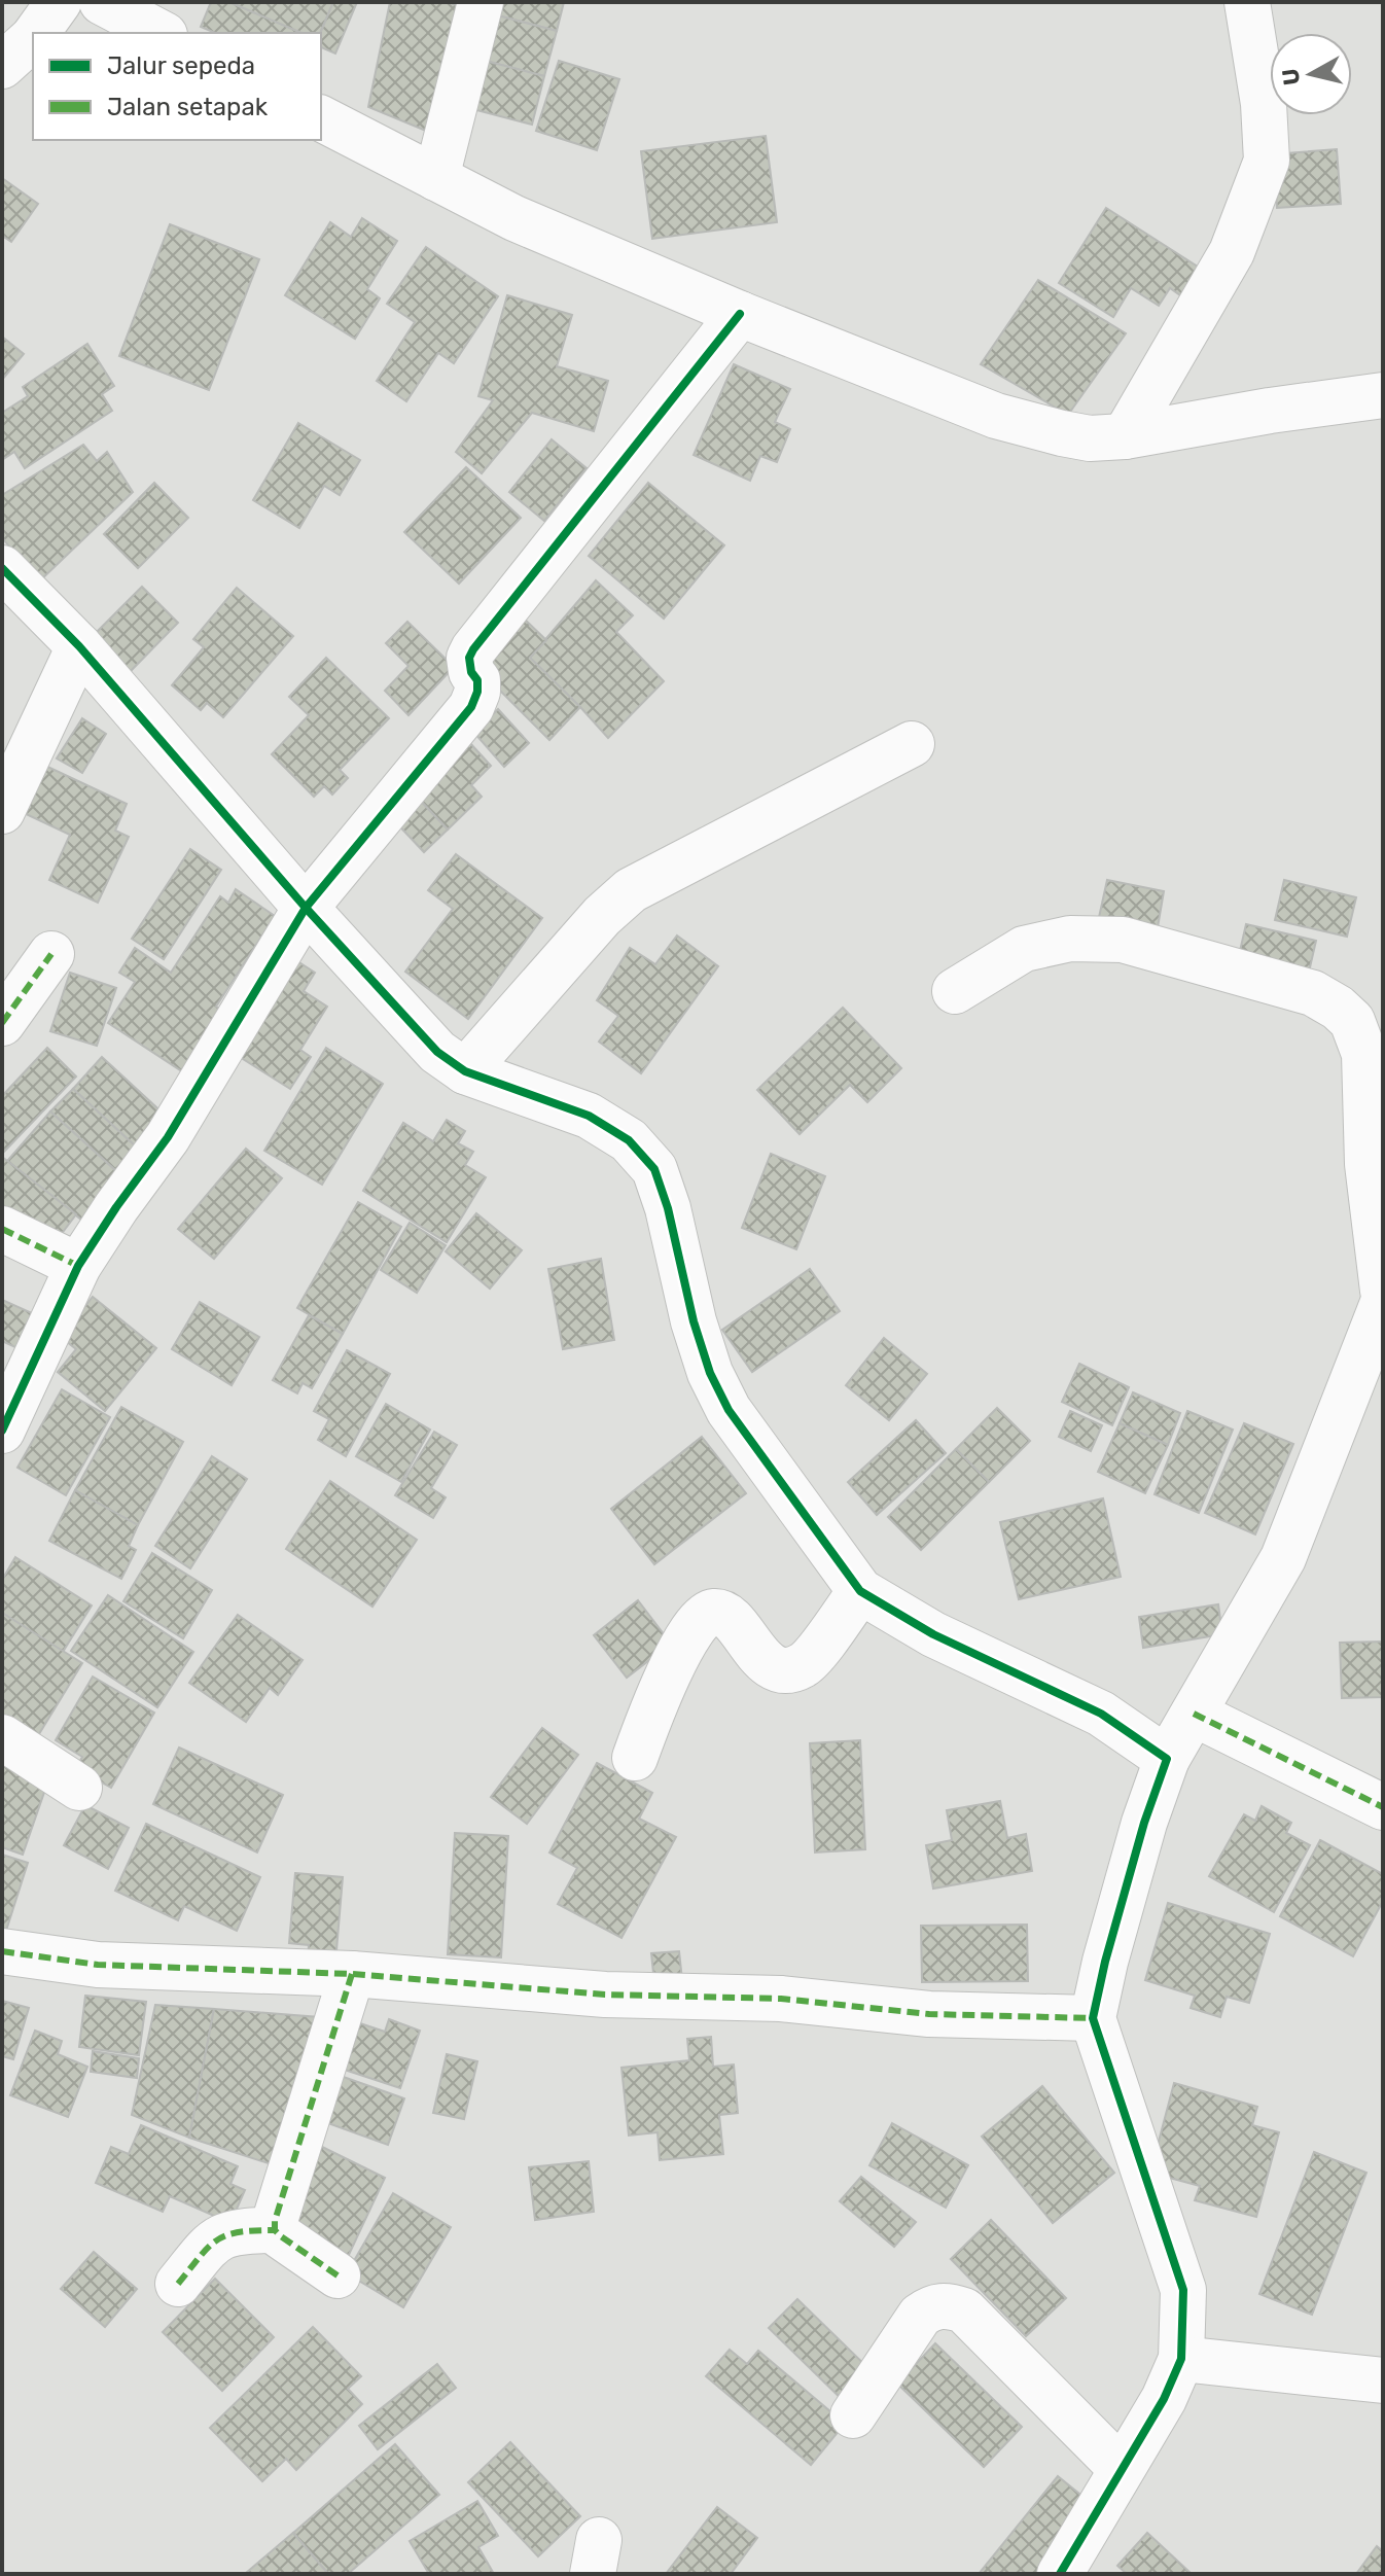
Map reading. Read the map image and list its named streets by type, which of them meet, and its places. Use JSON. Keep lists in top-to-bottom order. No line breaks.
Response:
{"legend":["Jalur sepeda","Jalan setapak"],"north":"left"}
